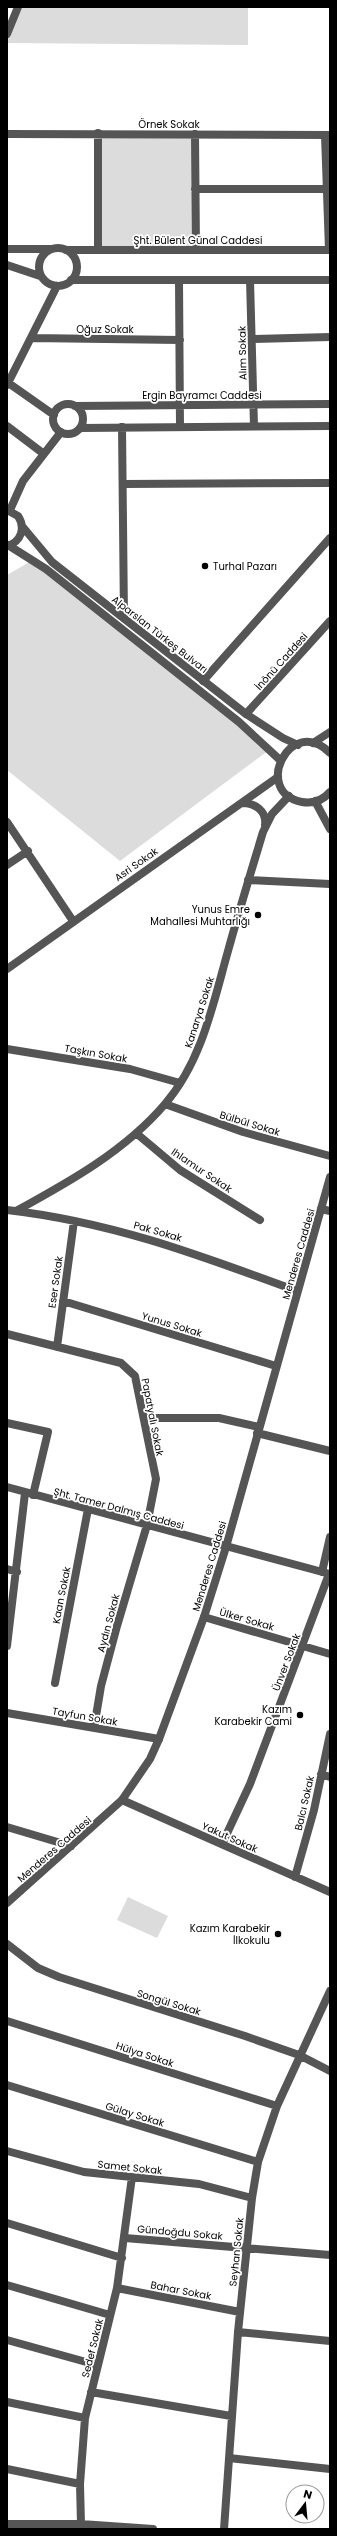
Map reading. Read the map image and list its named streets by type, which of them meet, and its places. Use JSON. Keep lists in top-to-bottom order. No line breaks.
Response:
{"streets":{"street":["Örnek Sokak","Şht. Bülent Günal Caddesi","Oğuz Sokak","Alım Sokak","Ergin Bayramcı Caddesi","Alparslan Türkeş Bulvarı","İnönü Caddesi","Asri Sokak","Kanarya Sokak","Taşkın Sokak","Bülbül Sokak","Ihlamur Sokak","Pak Sokak","Menderes Caddesi","Eser Sokak","Yunus Sokak","Papatyalı Sokak","Şht. Tamer Dalmış Caddesi","Kaan Sokak","Ülker Sokak","Aydın Sokak","Ünver Sokak","Tayfun Sokak","Balcı Sokak","Yakut Sokak","Songül Sokak","Hülya Sokak","Gülay Sokak","Samet Sokak","Gündoğdu Sokak","Seyhan Sokak","Bahar Sokak","Sedef Sokak"]},"crossings":[["Alım Sokak","Ergin Bayramcı Caddesi"],["Alparslan Türkeş Bulvarı","İnönü Caddesi"],["Kanarya Sokak","Taşkın Sokak"],["Kanarya Sokak","Bülbül Sokak"],["Kanarya Sokak","Ihlamur Sokak"],["Kanarya Sokak","Pak Sokak"],["Pak Sokak","Menderes Caddesi"],["Pak Sokak","Eser Sokak"],["Menderes Caddesi","Yunus Sokak"],["Menderes Caddesi","Şht. Tamer Dalmış Caddesi"],["Menderes Caddesi","Ülker Sokak"],["Menderes Caddesi","Tayfun Sokak"],["Menderes Caddesi","Yakut Sokak"],["Eser Sokak","Yunus Sokak"],["Eser Sokak","Papatyalı Sokak"],["Papatyalı Sokak","Şht. Tamer Dalmış Caddesi"],["Papatyalı Sokak","Aydın Sokak"],["Şht. Tamer Dalmış Caddesi","Kaan Sokak"],["Şht. Tamer Dalmış Caddesi","Aydın Sokak"],["Şht. Tamer Dalmış Caddesi","Ünver Sokak"],["Ülker Sokak","Ünver Sokak"],["Aydın Sokak","Tayfun Sokak"],["Ünver Sokak","Yakut Sokak"],["Balcı Sokak","Yakut Sokak"],["Songül Sokak","Seyhan Sokak"],["Hülya Sokak","Seyhan Sokak"],["Gülay Sokak","Seyhan Sokak"],["Samet Sokak","Seyhan Sokak"],["Samet Sokak","Sedef Sokak"],["Gündoğdu Sokak","Seyhan Sokak"],["Gündoğdu Sokak","Sedef Sokak"],["Seyhan Sokak","Bahar Sokak"],["Bahar Sokak","Sedef Sokak"]],"places":["Turhal Pazarı","Yunus Emre Mahallesi Muhtarlığı","Kazım Karabekir Cami","Kazım Karabekir İlkokulu"],"north":"top"}
